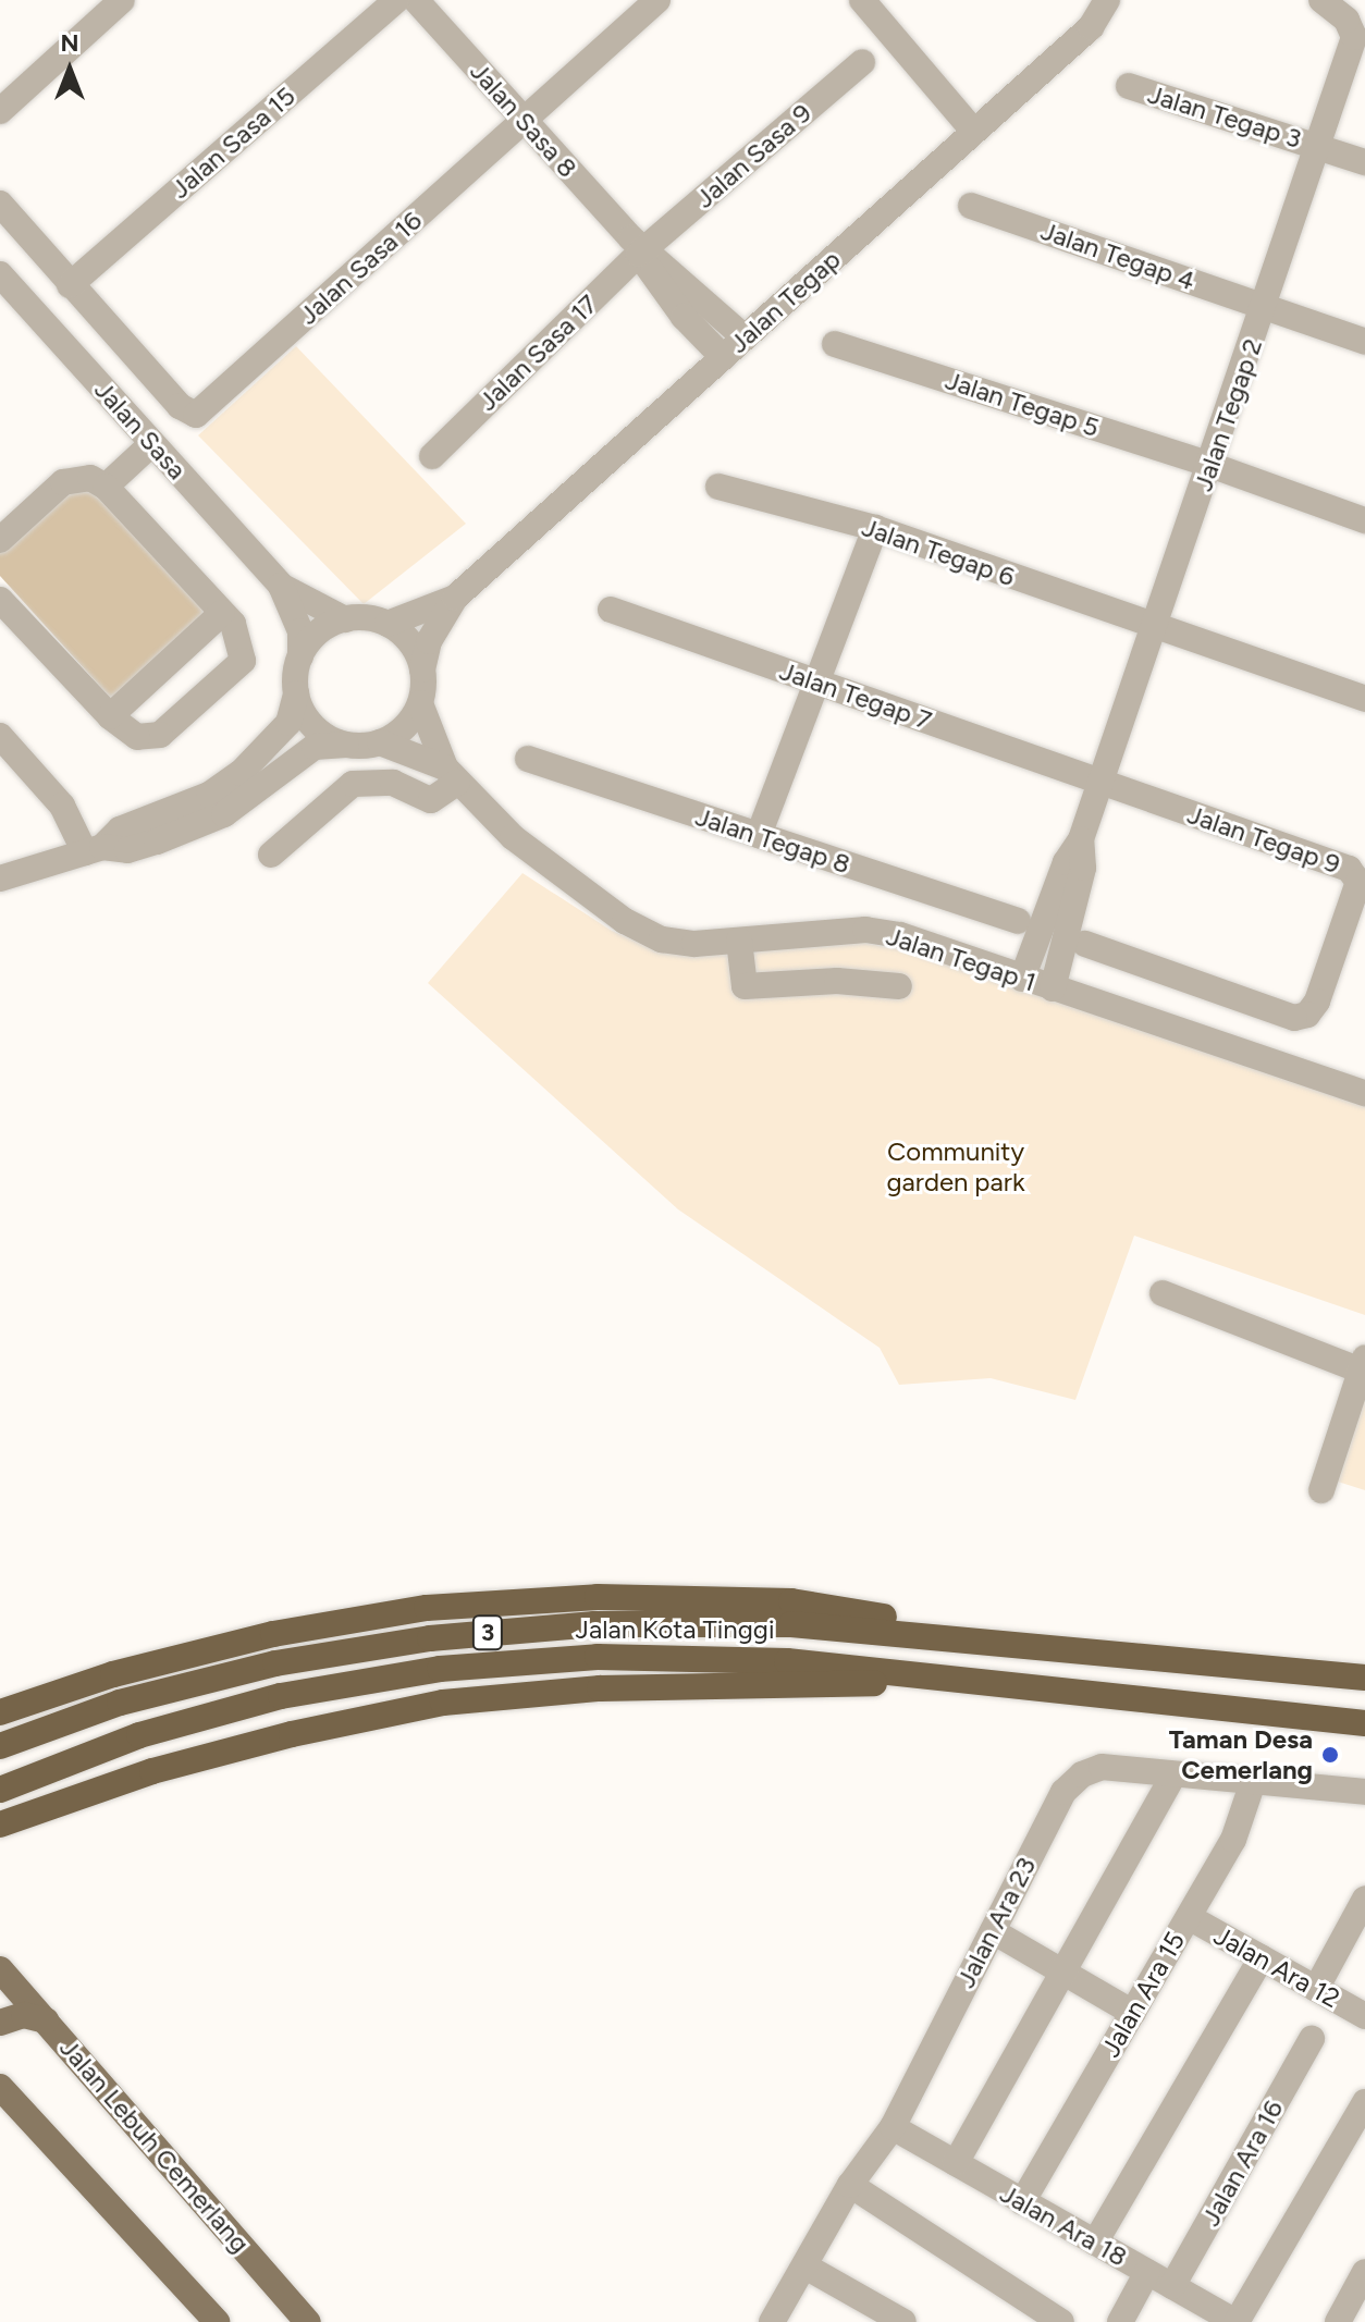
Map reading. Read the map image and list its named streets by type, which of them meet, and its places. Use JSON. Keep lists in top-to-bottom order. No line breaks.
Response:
{"streets":{"highway":["Jalan Kota Tinggi","3"],"main road":["Jalan Lebuh Cemerlang"],"street":["Jalan Tegap 3","Jalan Sasa 8","Jalan Sasa 15","Jalan Sasa 9","Jalan Tegap 4","Jalan Sasa 16","Jalan Tegap","Jalan Sasa 17","Jalan Tegap 5","Jalan Tegap 2","Jalan Sasa","Jalan Tegap 6","Jalan Tegap 7","Jalan Tegap 9","Jalan Tegap 8","Jalan Tegap 1","Jalan Ara 23","Jalan Ara 12","Jalan Ara 15","Jalan Ara 16","Jalan Ara 18"]},"crossings":[["Jalan Tegap 3","Jalan Tegap 2"],["Jalan Sasa 8","Jalan Sasa 9"],["Jalan Sasa 8","Jalan Sasa 16"],["Jalan Sasa 8","Jalan Tegap"],["Jalan Sasa 8","Jalan Sasa 17"],["Jalan Sasa 15","Jalan Sasa 16"],["Jalan Sasa 9","Jalan Sasa 17"],["Jalan Tegap 4","Jalan Tegap 2"],["Jalan Tegap","Jalan Sasa"],["Jalan Tegap","Jalan Tegap 1"],["Jalan Tegap 5","Jalan Tegap 2"],["Jalan Tegap 2","Jalan Tegap 6"],["Jalan Tegap 2","Jalan Tegap 7"],["Jalan Tegap 2","Jalan Tegap 9"],["Jalan Tegap 2","Jalan Tegap 1"],["Jalan Sasa","Jalan Tegap 1"],["Jalan Tegap 7","Jalan Tegap 9"],["Jalan Ara 23","Jalan Ara 15"],["Jalan Ara 23","Jalan Ara 18"],["Jalan Ara 12","Jalan Ara 15"],["Jalan Ara 15","Jalan Ara 18"],["Jalan Ara 16","Jalan Ara 18"]],"parks":["Community garden park"],"places":["Taman Desa Cemerlang"],"north":"top"}
